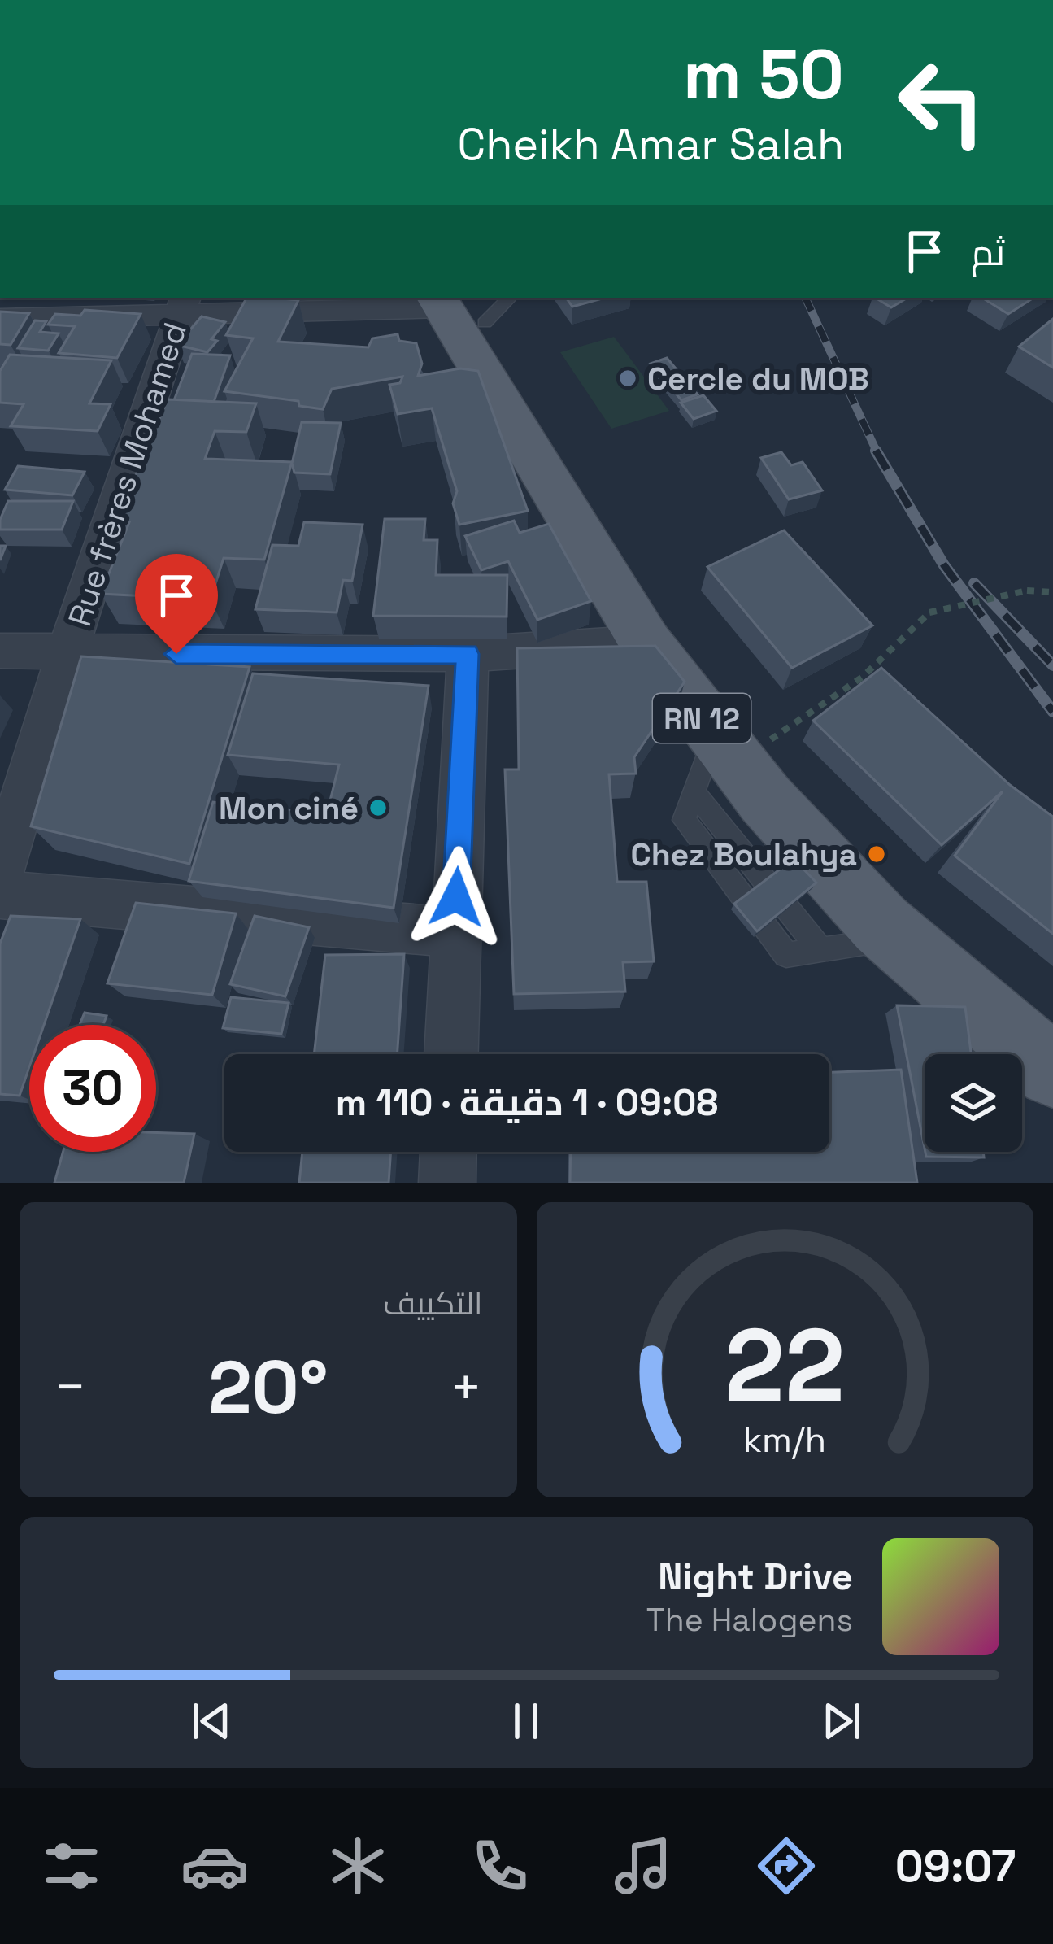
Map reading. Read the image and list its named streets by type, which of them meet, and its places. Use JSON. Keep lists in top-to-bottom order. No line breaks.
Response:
{"streets":{"main road":["RN 12"],"street":["Rue frères Mohamed"]},"places":["Cercle du MOB","Mon ciné","Chez Boulahya"],"page":{"turn":["50 m","Cheikh Amar Salah"],"then":"ثم","limit":"30","trip":"09:08 · 1 دقيقة · 110 m","tile":"التكييف","heat":["−","20°","+"],"song":["Night Drive","The Halogens"],"tabs":"09:07","gauge":["22","km/h"]}}
